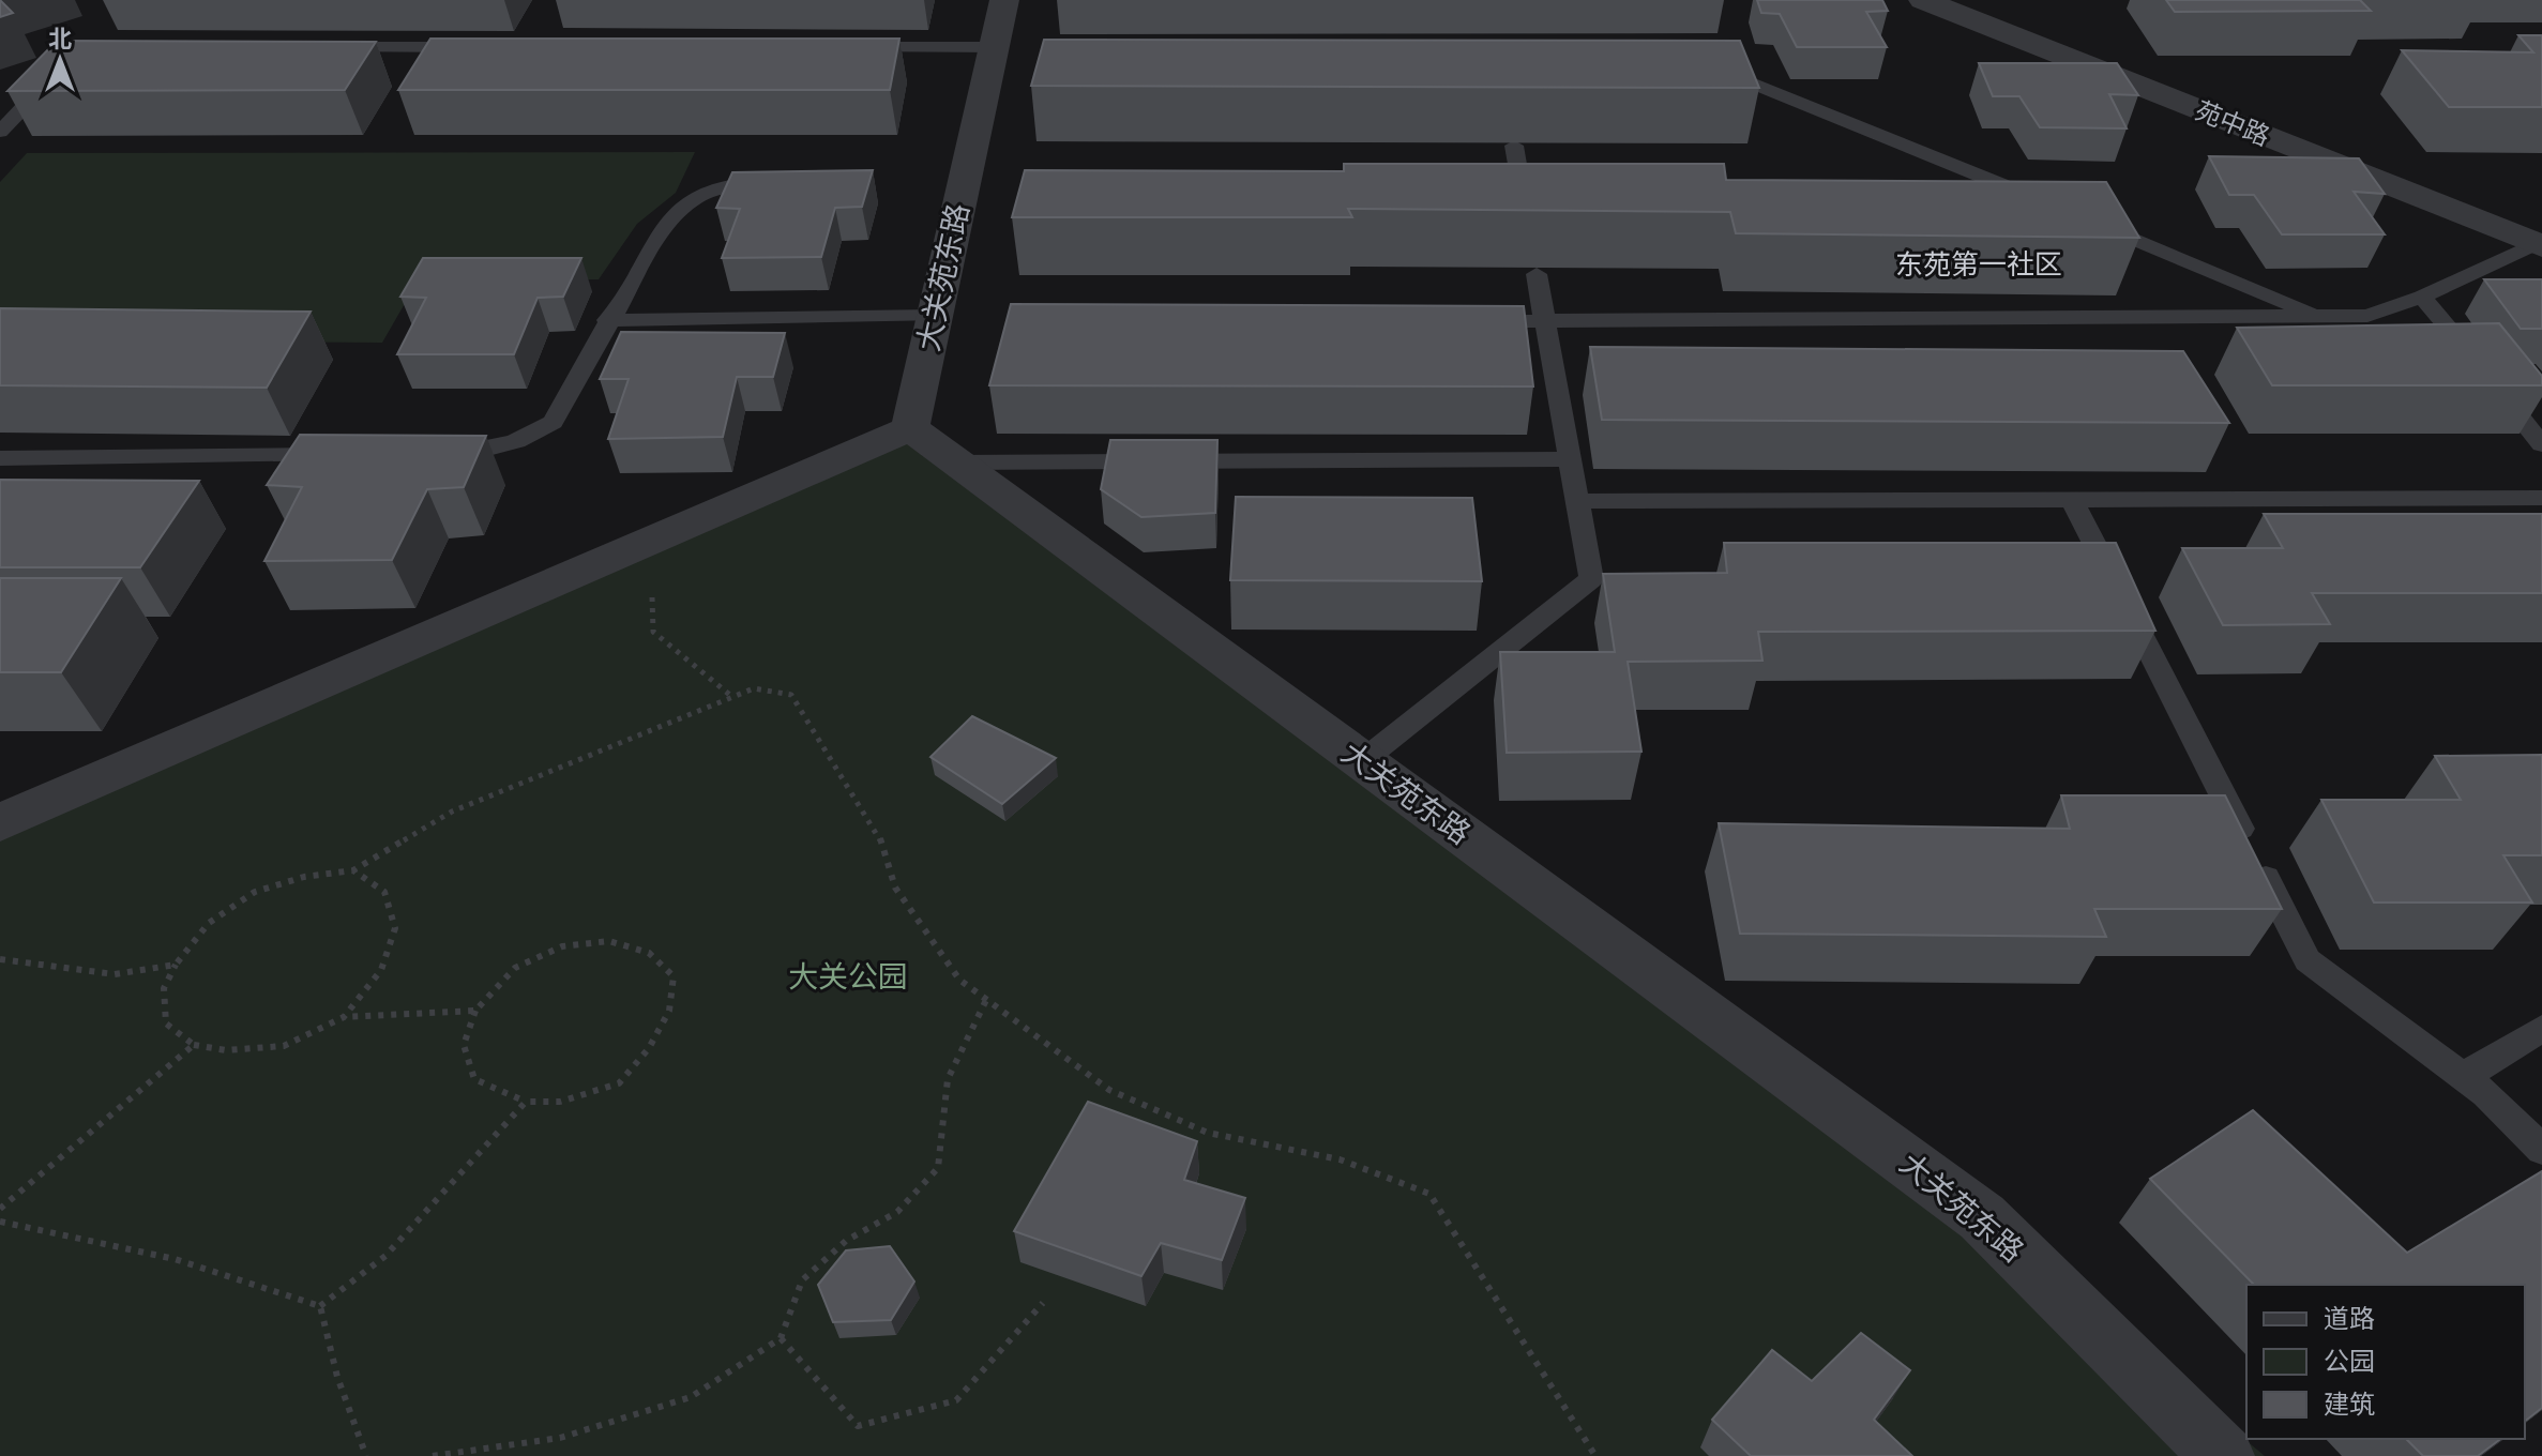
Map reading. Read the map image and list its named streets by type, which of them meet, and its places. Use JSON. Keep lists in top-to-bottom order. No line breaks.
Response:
{"streets":{"street":["苑中路","大关苑东路"]},"districts":["东苑第一社区"],"parks":["大关公园"],"legend":["道路","公园","建筑"],"north":"top"}
